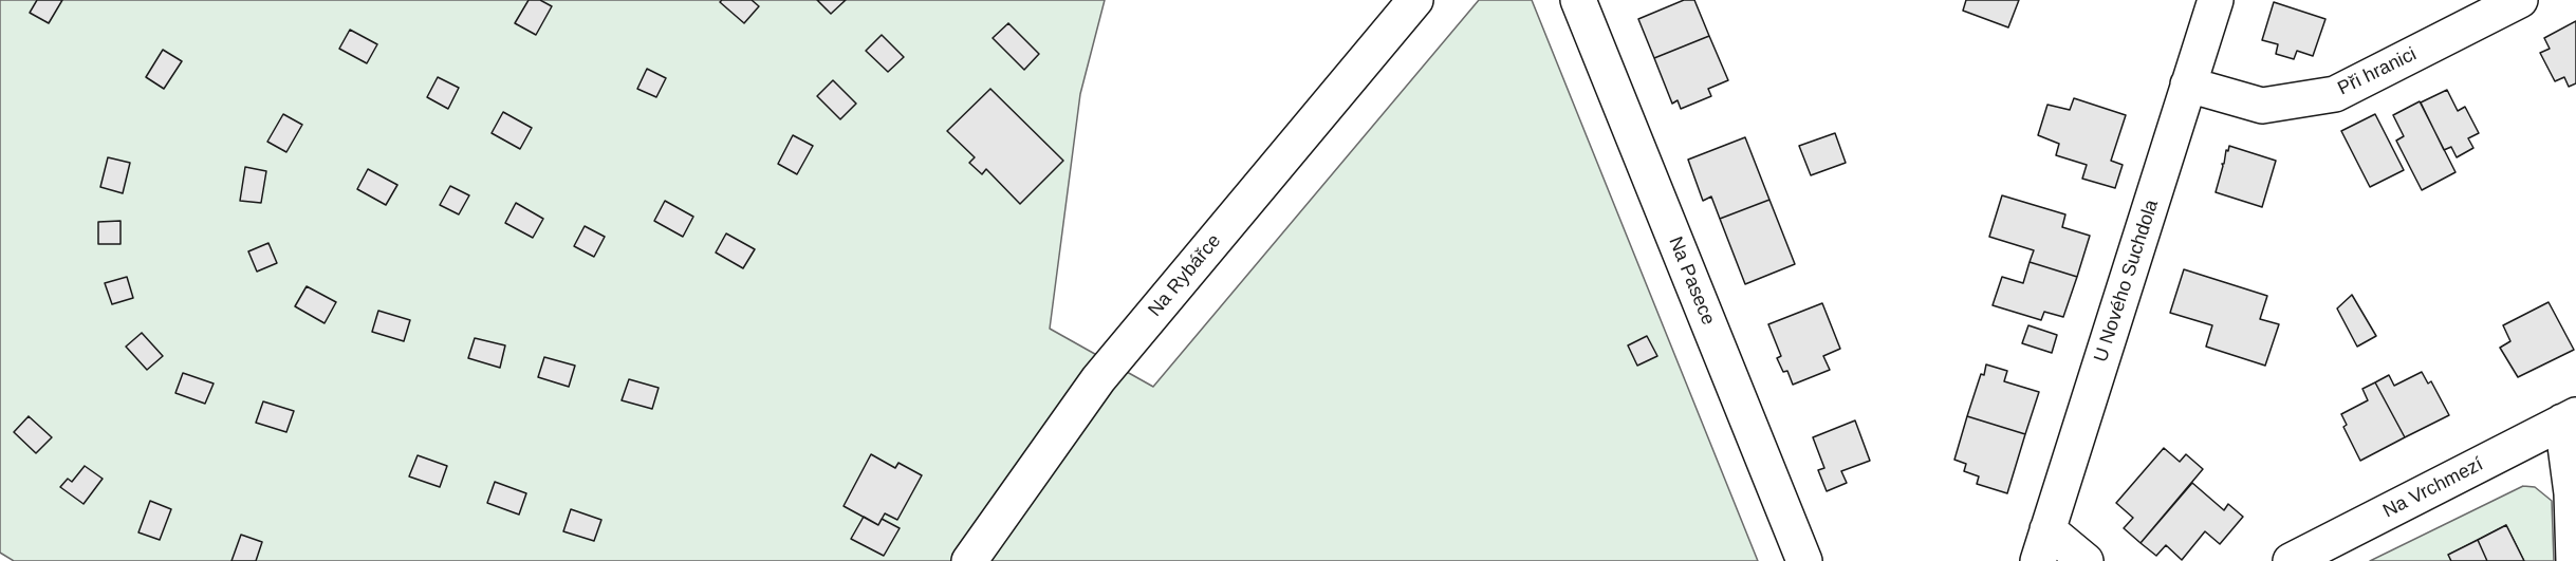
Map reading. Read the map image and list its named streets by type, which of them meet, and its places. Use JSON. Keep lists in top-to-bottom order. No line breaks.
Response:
{"streets":{"street":["Při hranici","Na Rybářce","Na Pasece","U Nového Suchdola","Na Vrchmezí"]},"crossings":[["Při hranici","U Nového Suchdola"]]}
